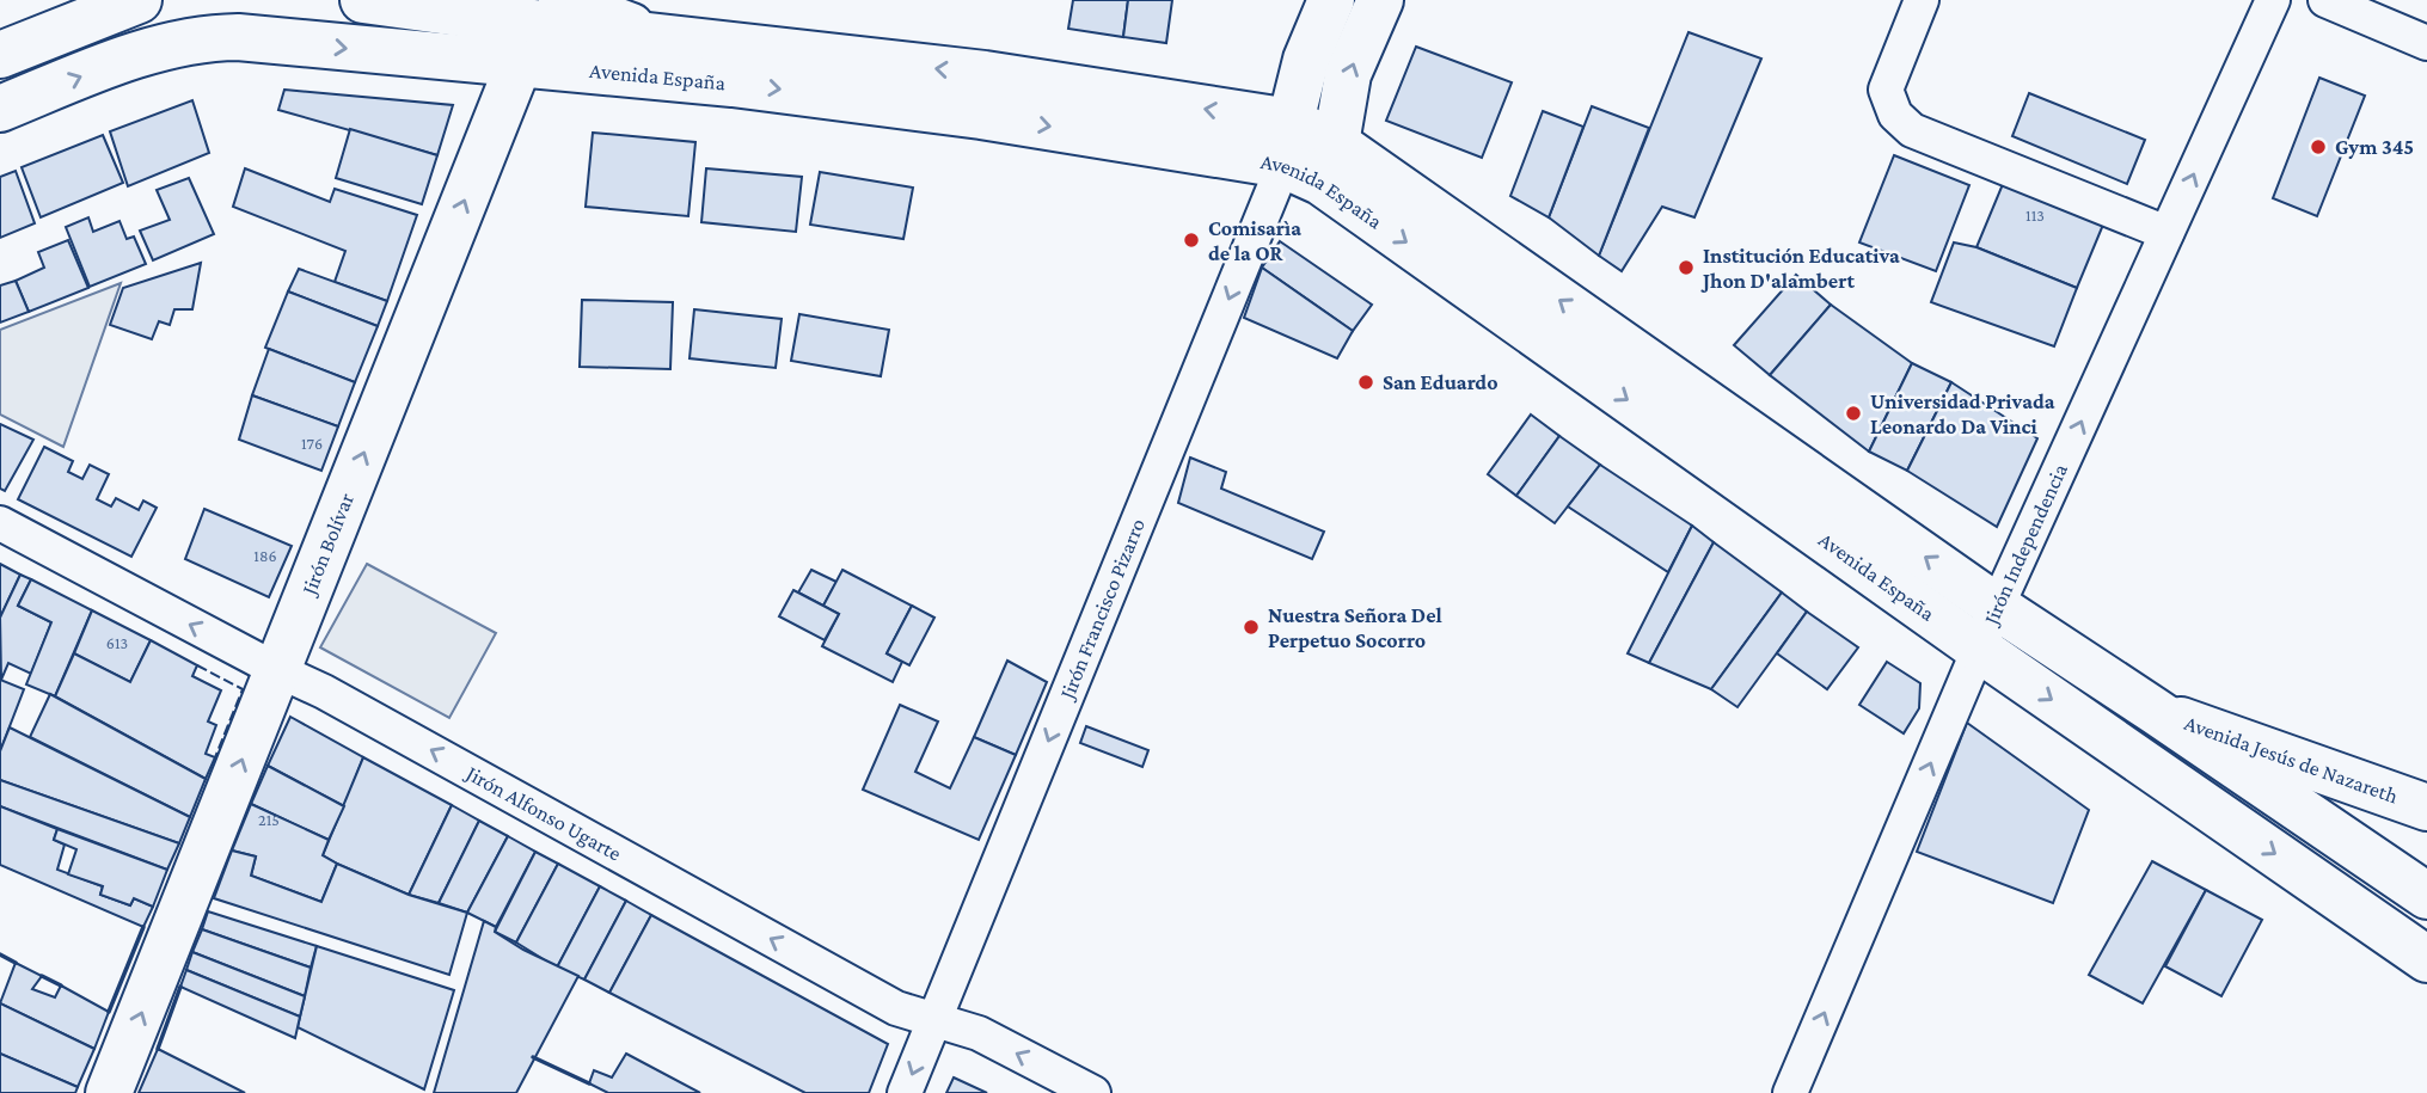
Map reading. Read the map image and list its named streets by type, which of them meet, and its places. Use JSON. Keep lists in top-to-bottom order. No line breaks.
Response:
{"streets":{"main road":["Avenida España","Jirón Bolívar","Avenida Jesús de Nazareth"],"street":["Jirón Independencia","Jirón Francisco Pizarro","Jirón Alfonso Ugarte"]},"crossings":[["Avenida España","Jirón Bolívar"],["Avenida España","Jirón Independencia"],["Avenida España","Jirón Francisco Pizarro"],["Avenida España","Avenida Jesús de Nazareth"],["Jirón Bolívar","Jirón Alfonso Ugarte"],["Jirón Francisco Pizarro","Jirón Alfonso Ugarte"]],"one_way":["Jirón Bolívar","Jirón Independencia","Jirón Francisco Pizarro","Jirón Alfonso Ugarte"],"places":["Gym 345","Comisarìa de la OR","Institución Educativa Jhon D'alambert","San Eduardo","Universidad Privada Leonardo Da Vinci","Nuestra Señora Del Perpetuo Socorro"],"house_numbers":["113","176","186","613","215"]}
